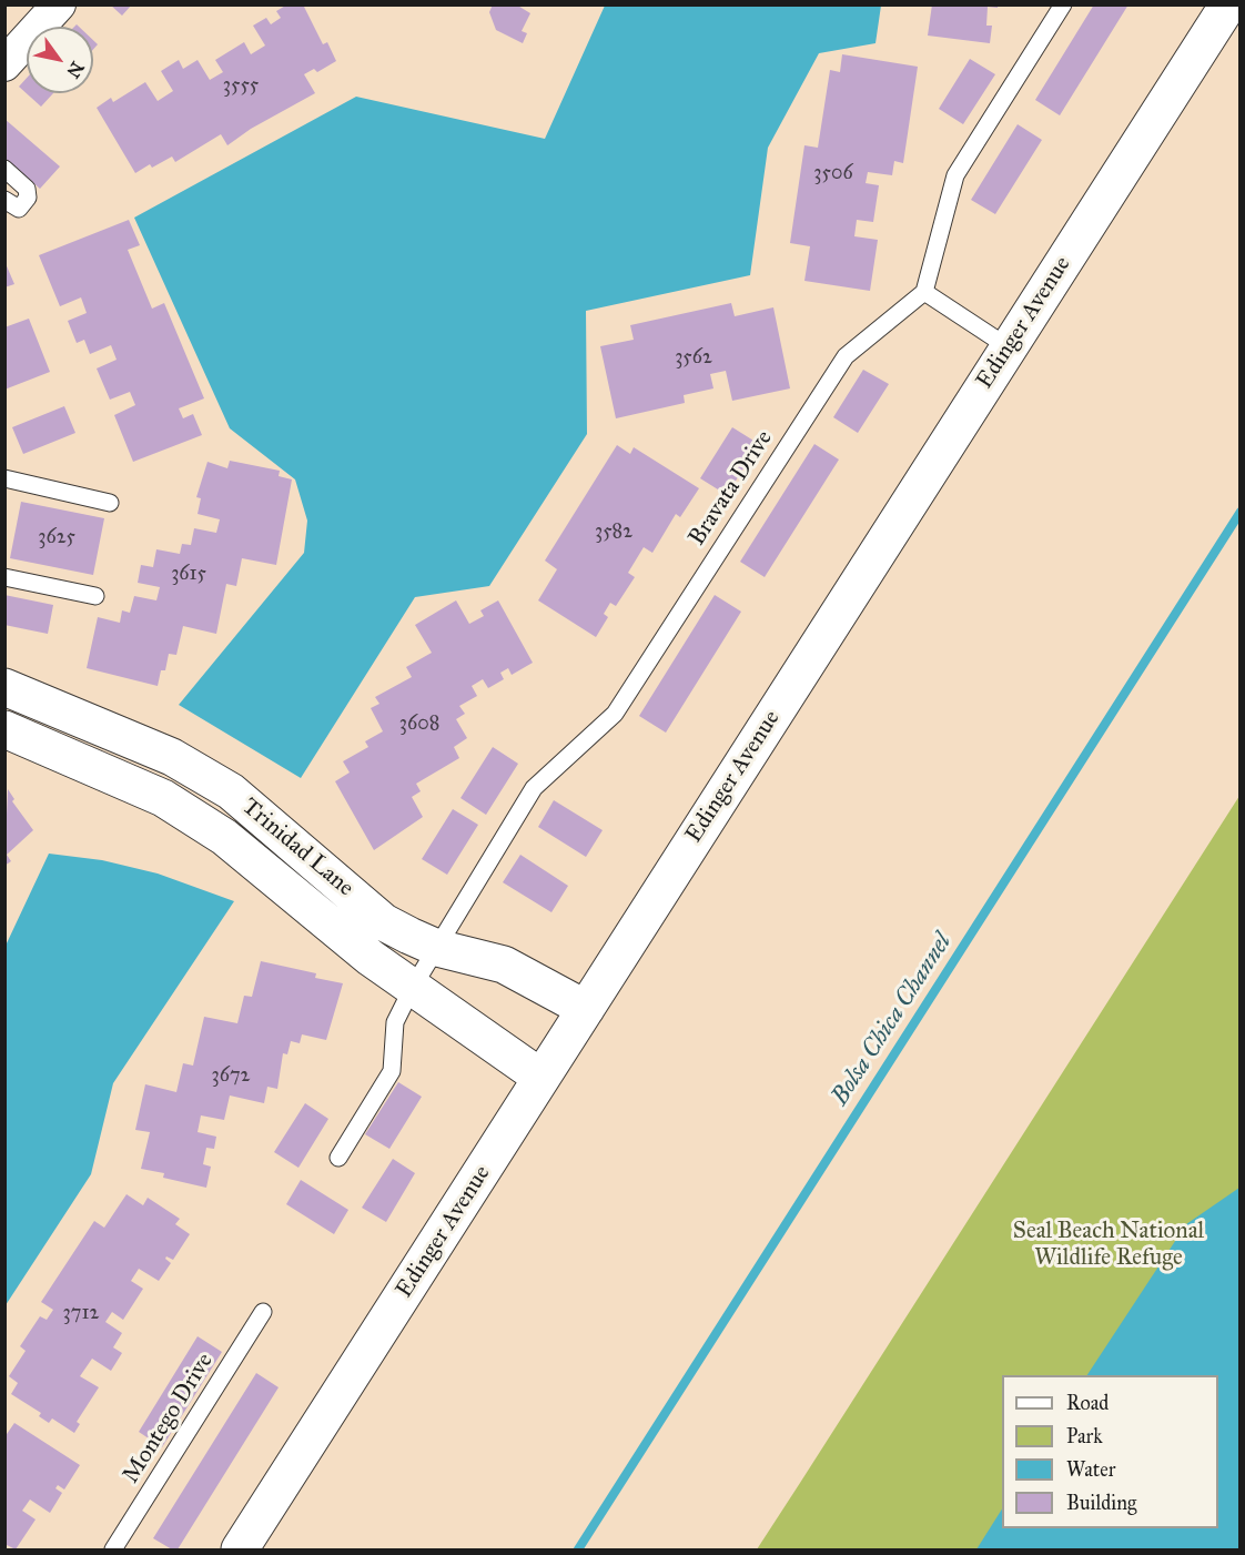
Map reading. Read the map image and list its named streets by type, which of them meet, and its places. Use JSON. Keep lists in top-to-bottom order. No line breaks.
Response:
{"streets":{"street":["Edinger Avenue","Trinidad Lane"],"lane":["Bravata Drive","Montego Drive"]},"crossings":[["Edinger Avenue","Trinidad Lane"],["Bravata Drive","Trinidad Lane"]],"water":["Bolsa Chica Channel"],"parks":["Seal Beach National Wildlife Refuge"],"house_numbers":["3555","3506","3562","3582","3625","3615","3608","3672","3712"],"legend":["Road","Park","Water","Building"],"north":"bottom right"}
